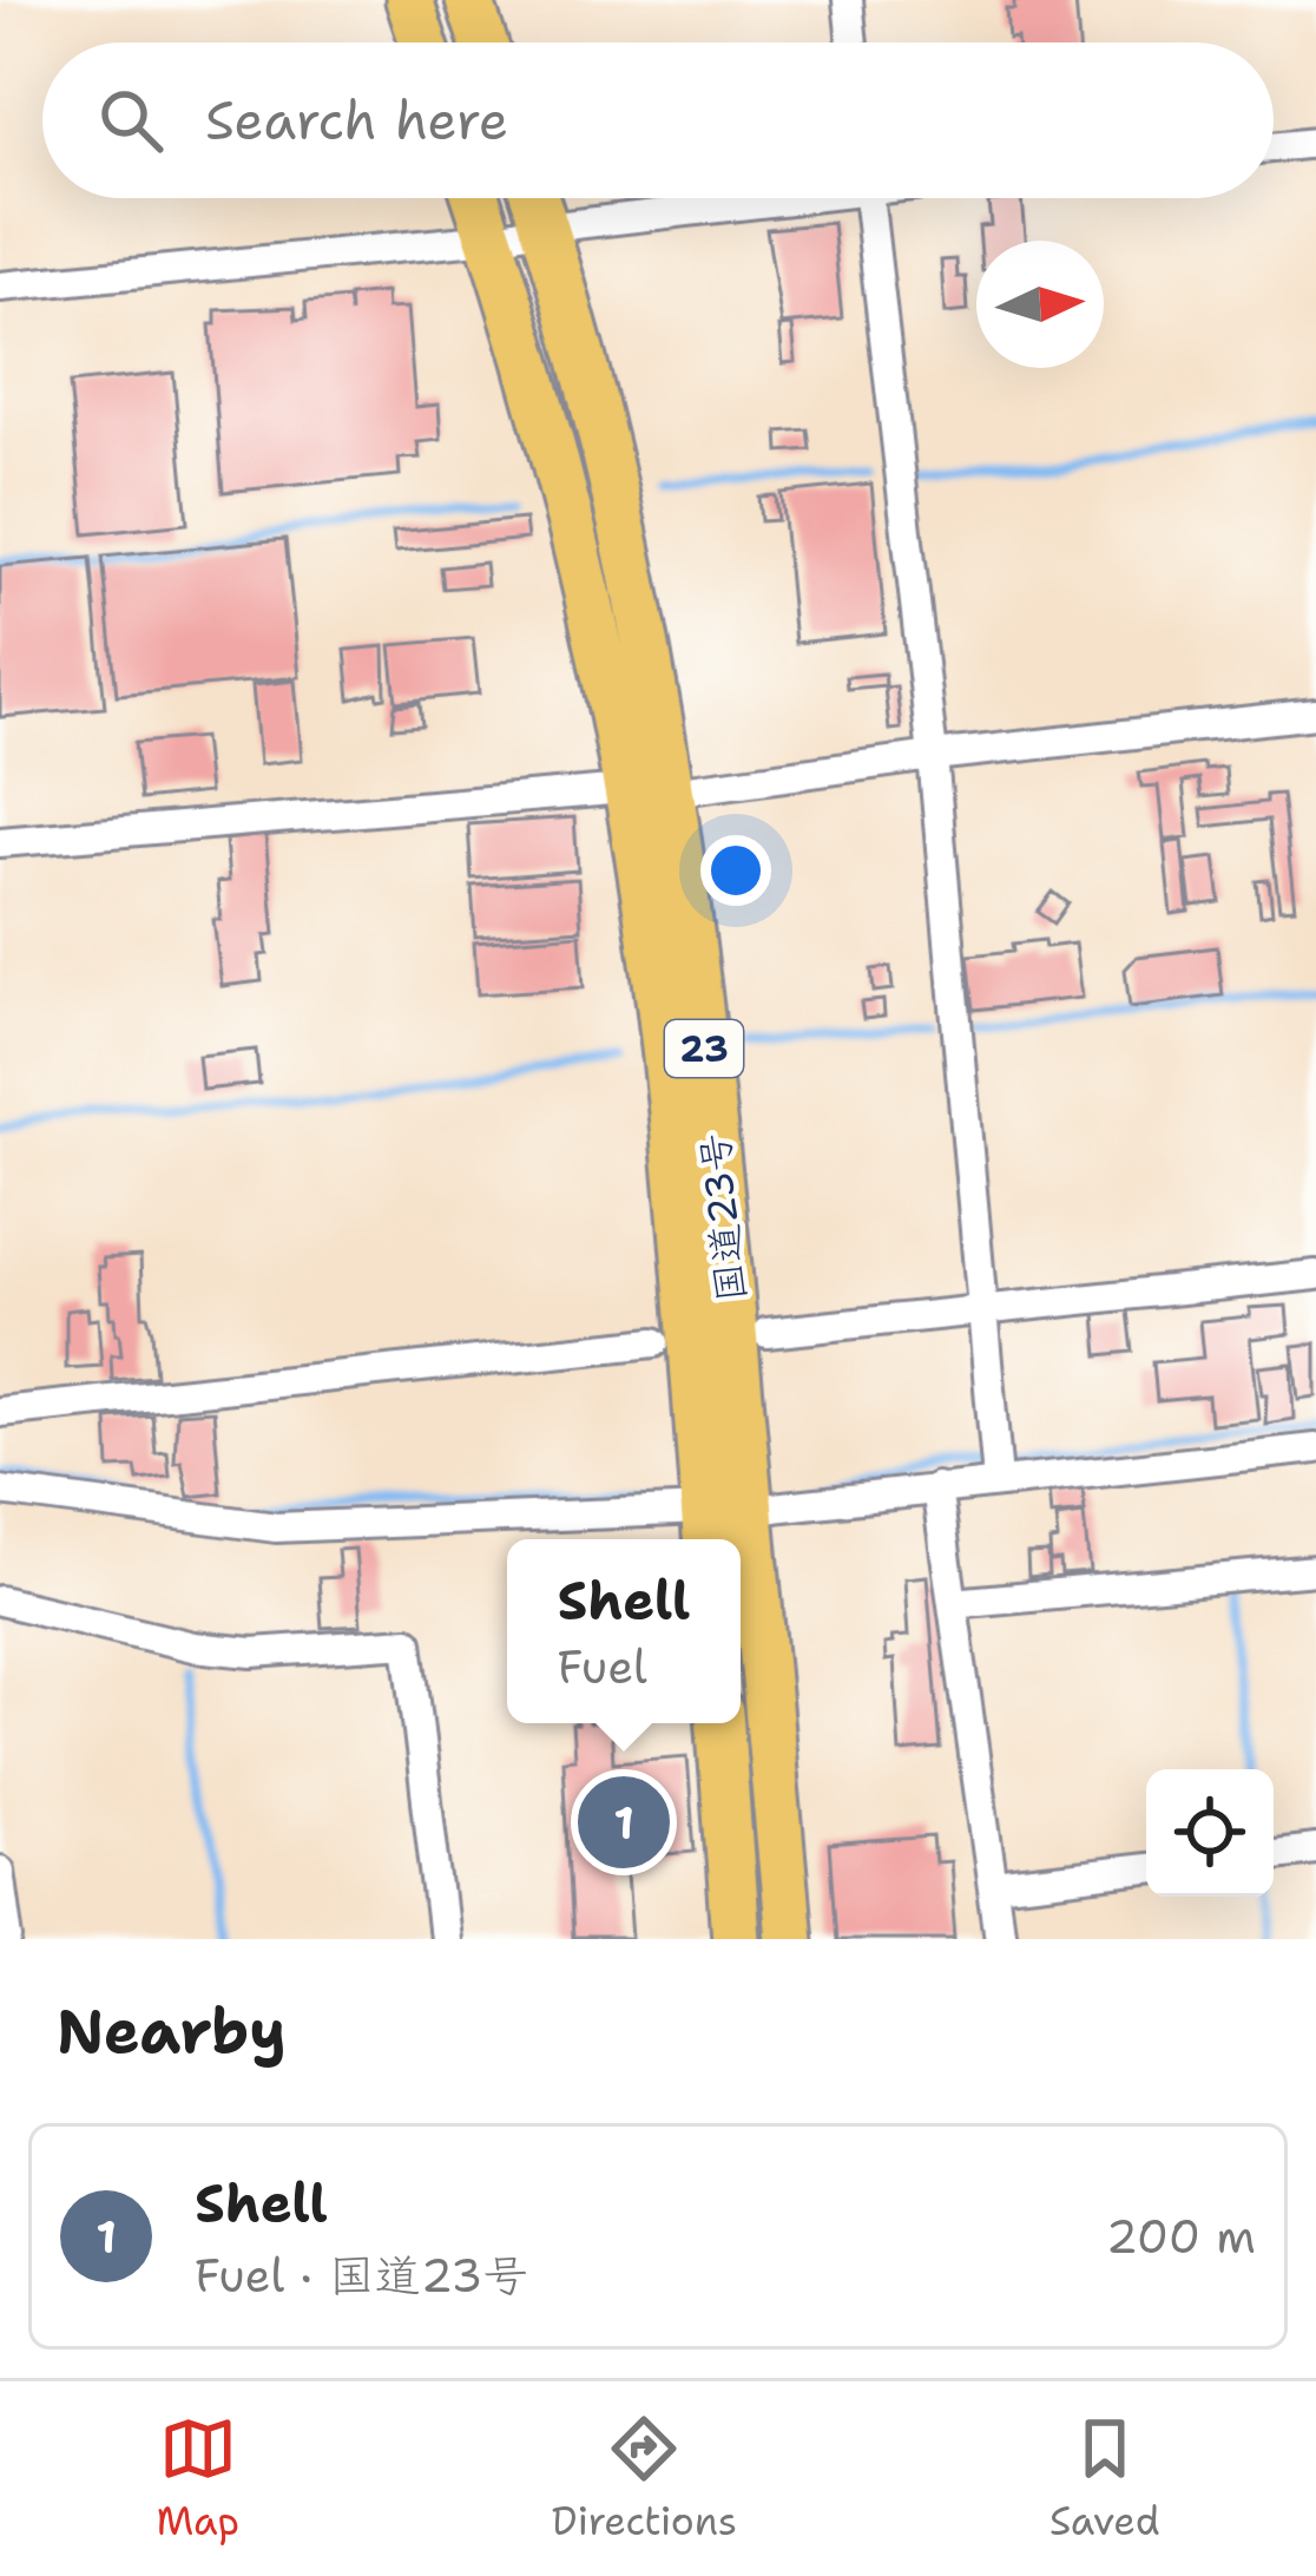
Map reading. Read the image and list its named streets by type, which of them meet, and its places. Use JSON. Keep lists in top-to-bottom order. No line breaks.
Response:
{"streets":{"highway":["23","国道23号"]},"north":"right","page":{"search":"Search here","popup":["Shell","Fuel"],"pins":"1","heading":"Nearby","list":[{"mark":"1","name":"Shell","note":"Fuel · 国道23号","value":"200 m"}],"nav":["Map","Directions","Saved"]}}
